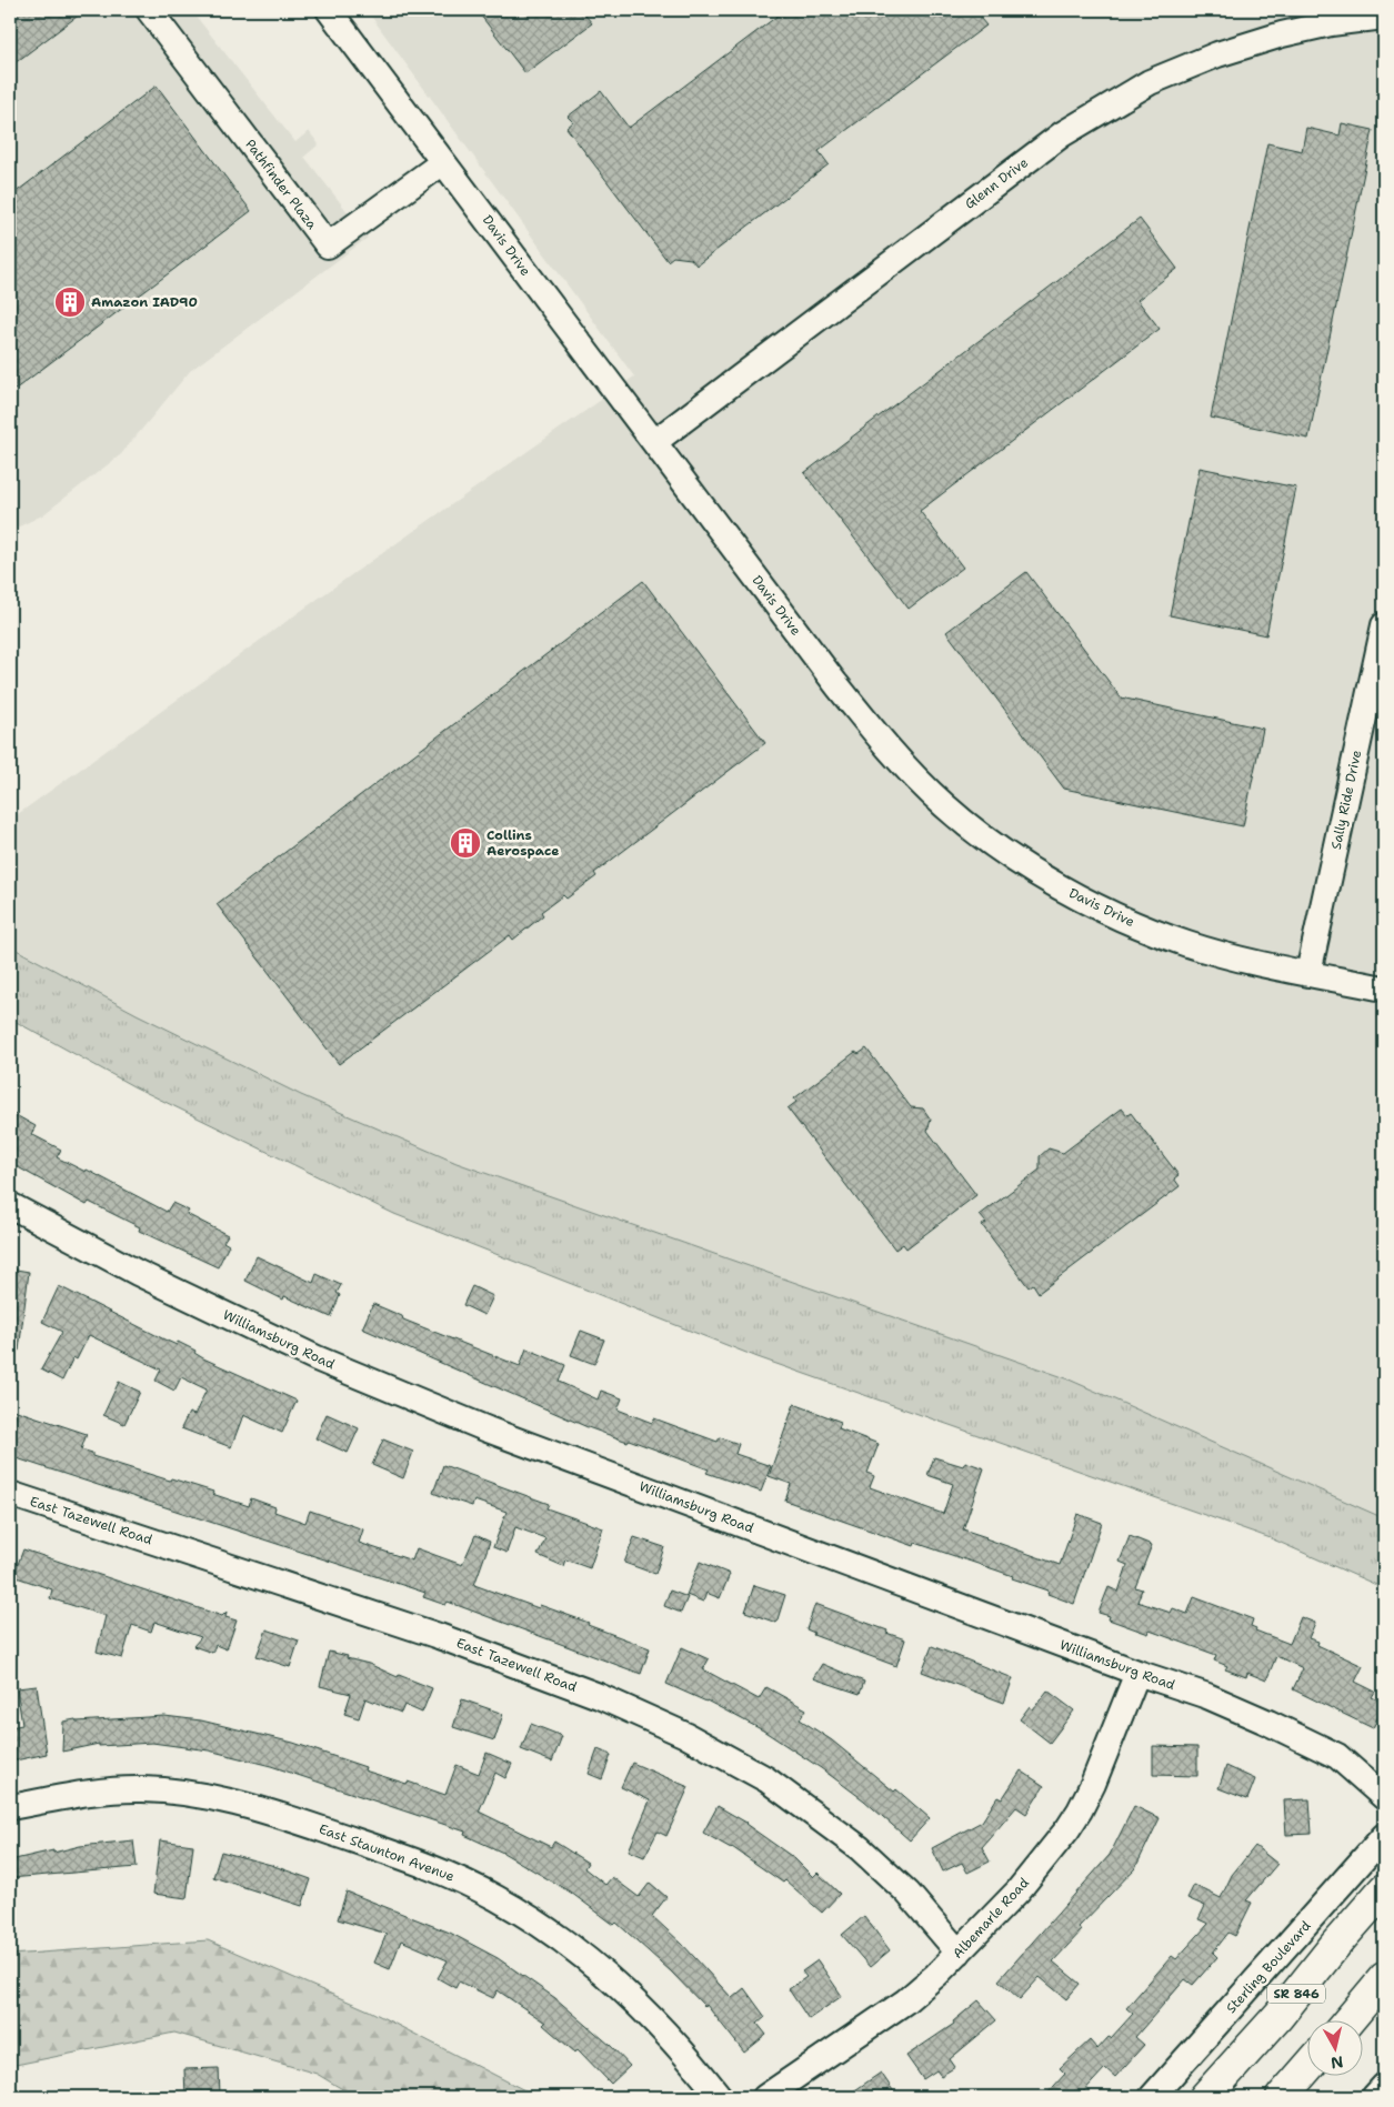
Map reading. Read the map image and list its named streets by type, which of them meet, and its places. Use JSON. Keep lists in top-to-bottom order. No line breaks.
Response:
{"streets":{"main road":["SR 846"],"street":["Glenn Drive","Pathfinder Plaza","Davis Drive","Sally Ride Drive","Williamsburg Road","East Tazewell Road","East Staunton Avenue","Albemarle Road","Sterling Boulevard"]},"crossings":[["Glenn Drive","Davis Drive"],["Pathfinder Plaza","Davis Drive"],["Davis Drive","Sally Ride Drive"],["Williamsburg Road","Albemarle Road"],["East Tazewell Road","Albemarle Road"]],"places":{"building":["Amazon IAD90","Collins Aerospace"]},"north":"bottom"}
